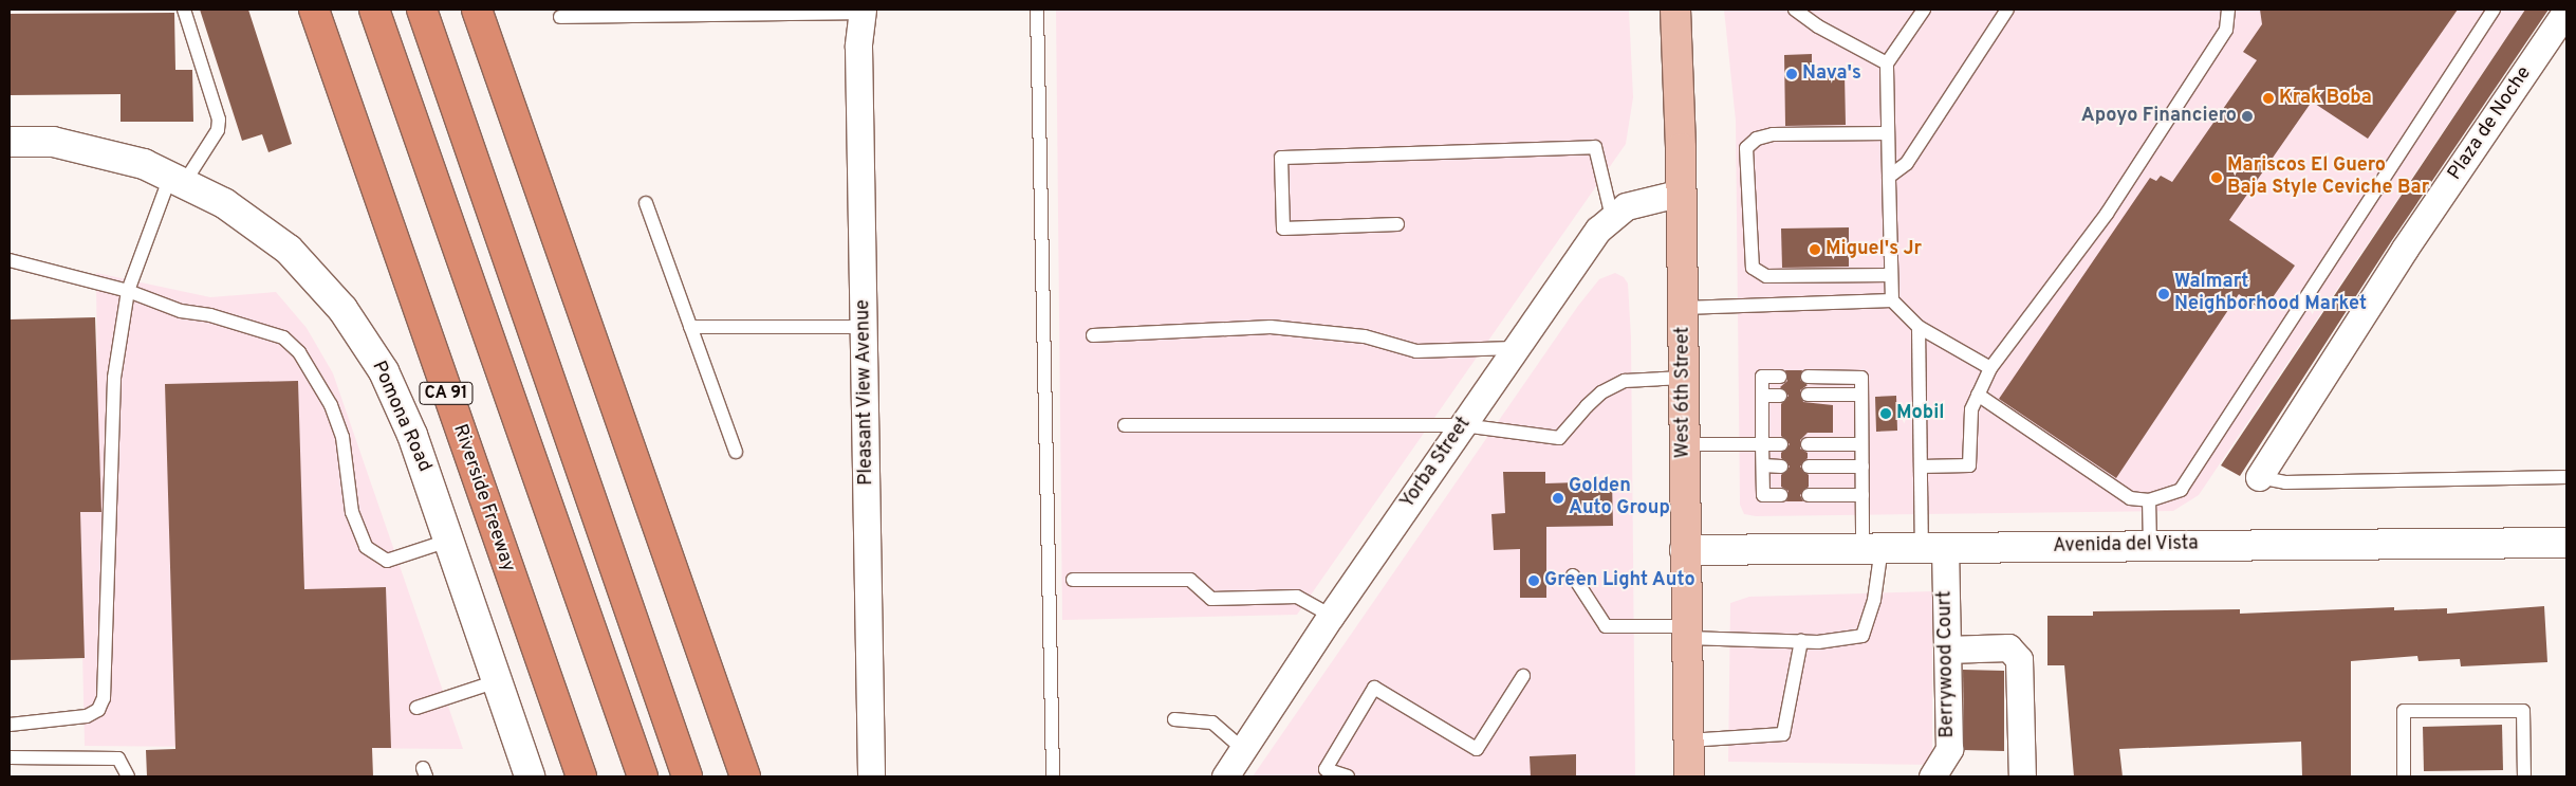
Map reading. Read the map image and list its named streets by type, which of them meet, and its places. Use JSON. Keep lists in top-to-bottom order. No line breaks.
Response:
{"streets":{"highway":["CA 91","Riverside Freeway"],"main road":["West 6th Street","Pomona Road","Avenida del Vista"],"street":["Plaza de Noche","Pleasant View Avenue","Yorba Street","Berrywood Court"]},"crossings":[["West 6th Street","Yorba Street"],["West 6th Street","Avenida del Vista"],["Avenida del Vista","Berrywood Court"]],"places":["Nava's","Krak Boba","Apoyo Financiero","Mariscos El Guero Baja Style Ceviche Bar","Miguel's Jr","Walmart Neighborhood Market","Mobil","Golden Auto Group","Green Light Auto"]}
